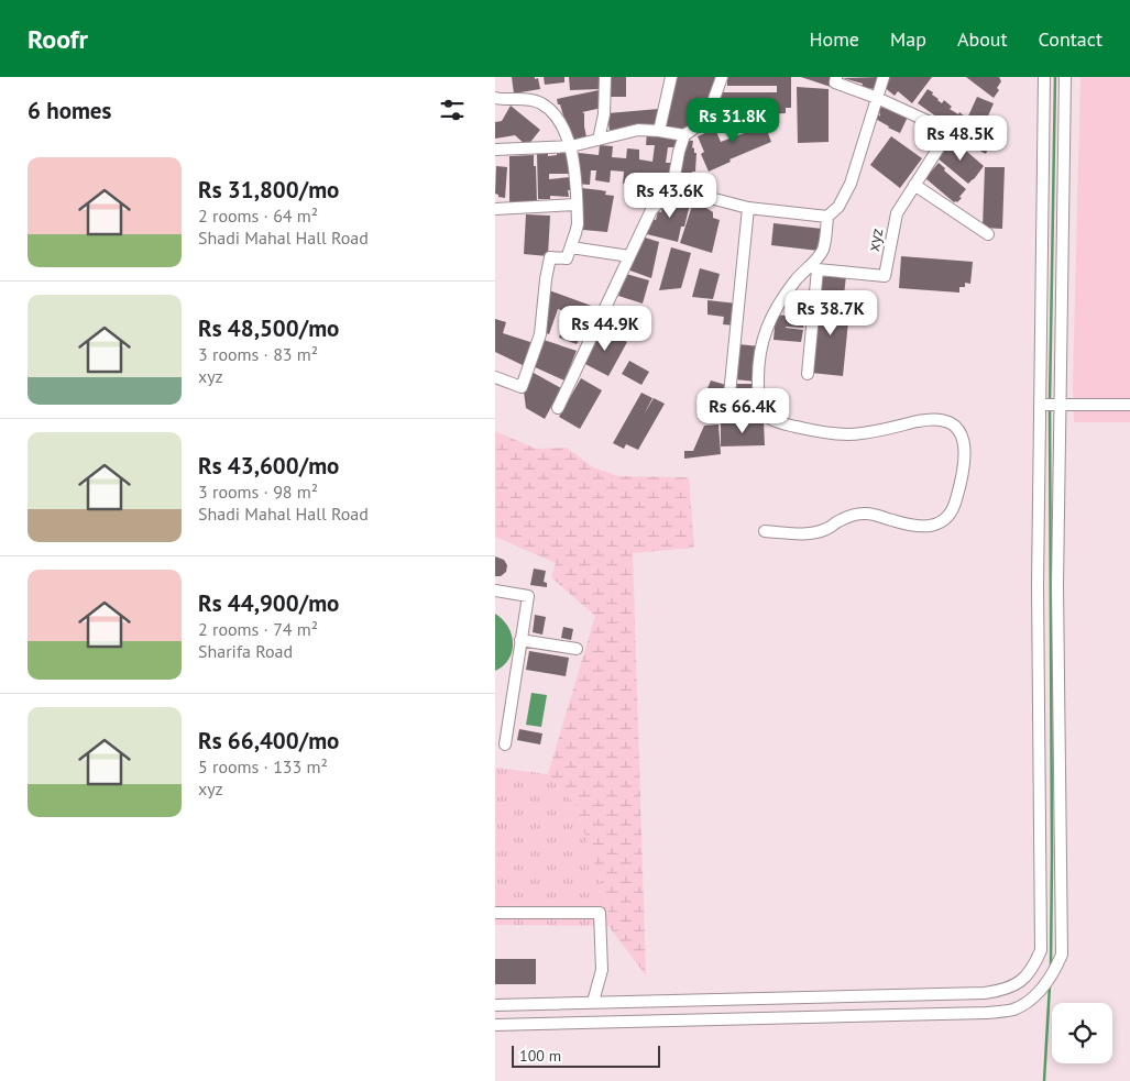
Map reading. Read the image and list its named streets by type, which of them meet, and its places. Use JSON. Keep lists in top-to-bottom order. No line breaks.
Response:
{"streets":{"street":["xyz"]},"scale_bar":"100 m","page":{"header":"Roofr","nav":["Home","Map","About","Contact"],"heading":"6 homes","price":["Rs 31.8K","Rs 48.5K","Rs 43.6K","Rs 38.7K","Rs 44.9K","Rs 66.4K"],"list":[{"name":"Rs 31,800/mo","note":"2 rooms · 64 m² · Shadi Mahal Hall Road"},{"name":"Rs 48,500/mo","note":"3 rooms · 83 m² · xyz"},{"name":"Rs 43,600/mo","note":"3 rooms · 98 m² · Shadi Mahal Hall Road"},{"name":"Rs 44,900/mo","note":"2 rooms · 74 m² · Sharifa Road"},{"name":"Rs 66,400/mo","note":"5 rooms · 133 m² · xyz"}],"scale":"100 m"}}
